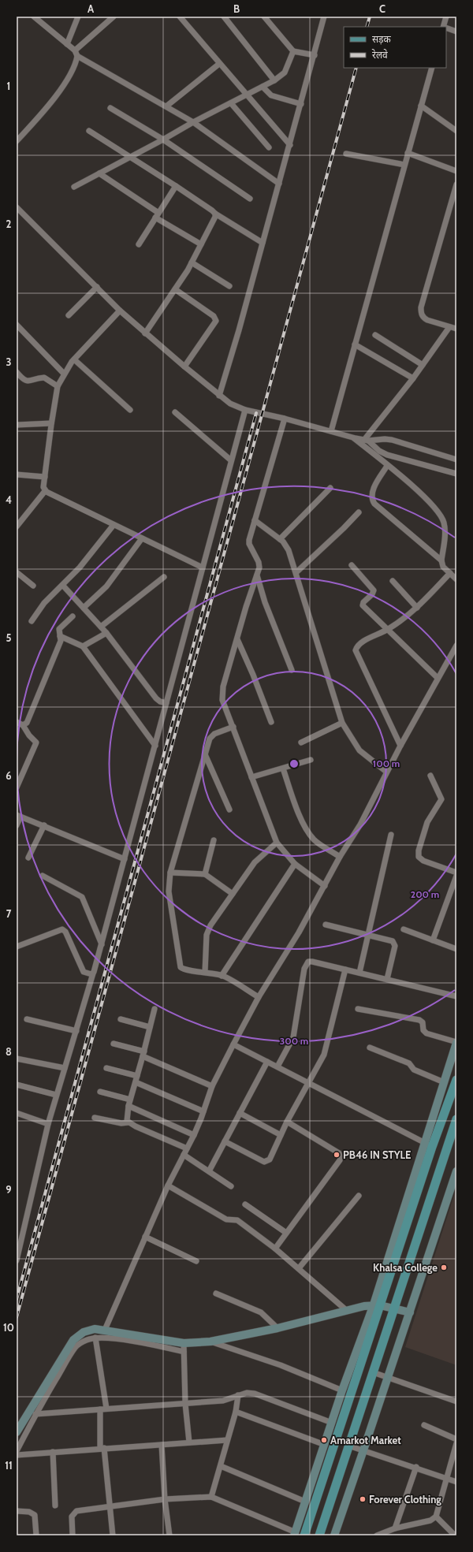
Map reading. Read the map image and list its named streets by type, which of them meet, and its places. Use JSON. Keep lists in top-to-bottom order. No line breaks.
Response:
{"places":["PB46 IN STYLE","Khalsa College","Amarkot Market","Forever Clothing"],"legend":["सड़क","रेलवे"],"grid":{"columns":["A","B","C"],"rows":["1","2","3","4","5","6","7","8","9","10","11"]},"rings":["100 m","200 m","300 m"]}
